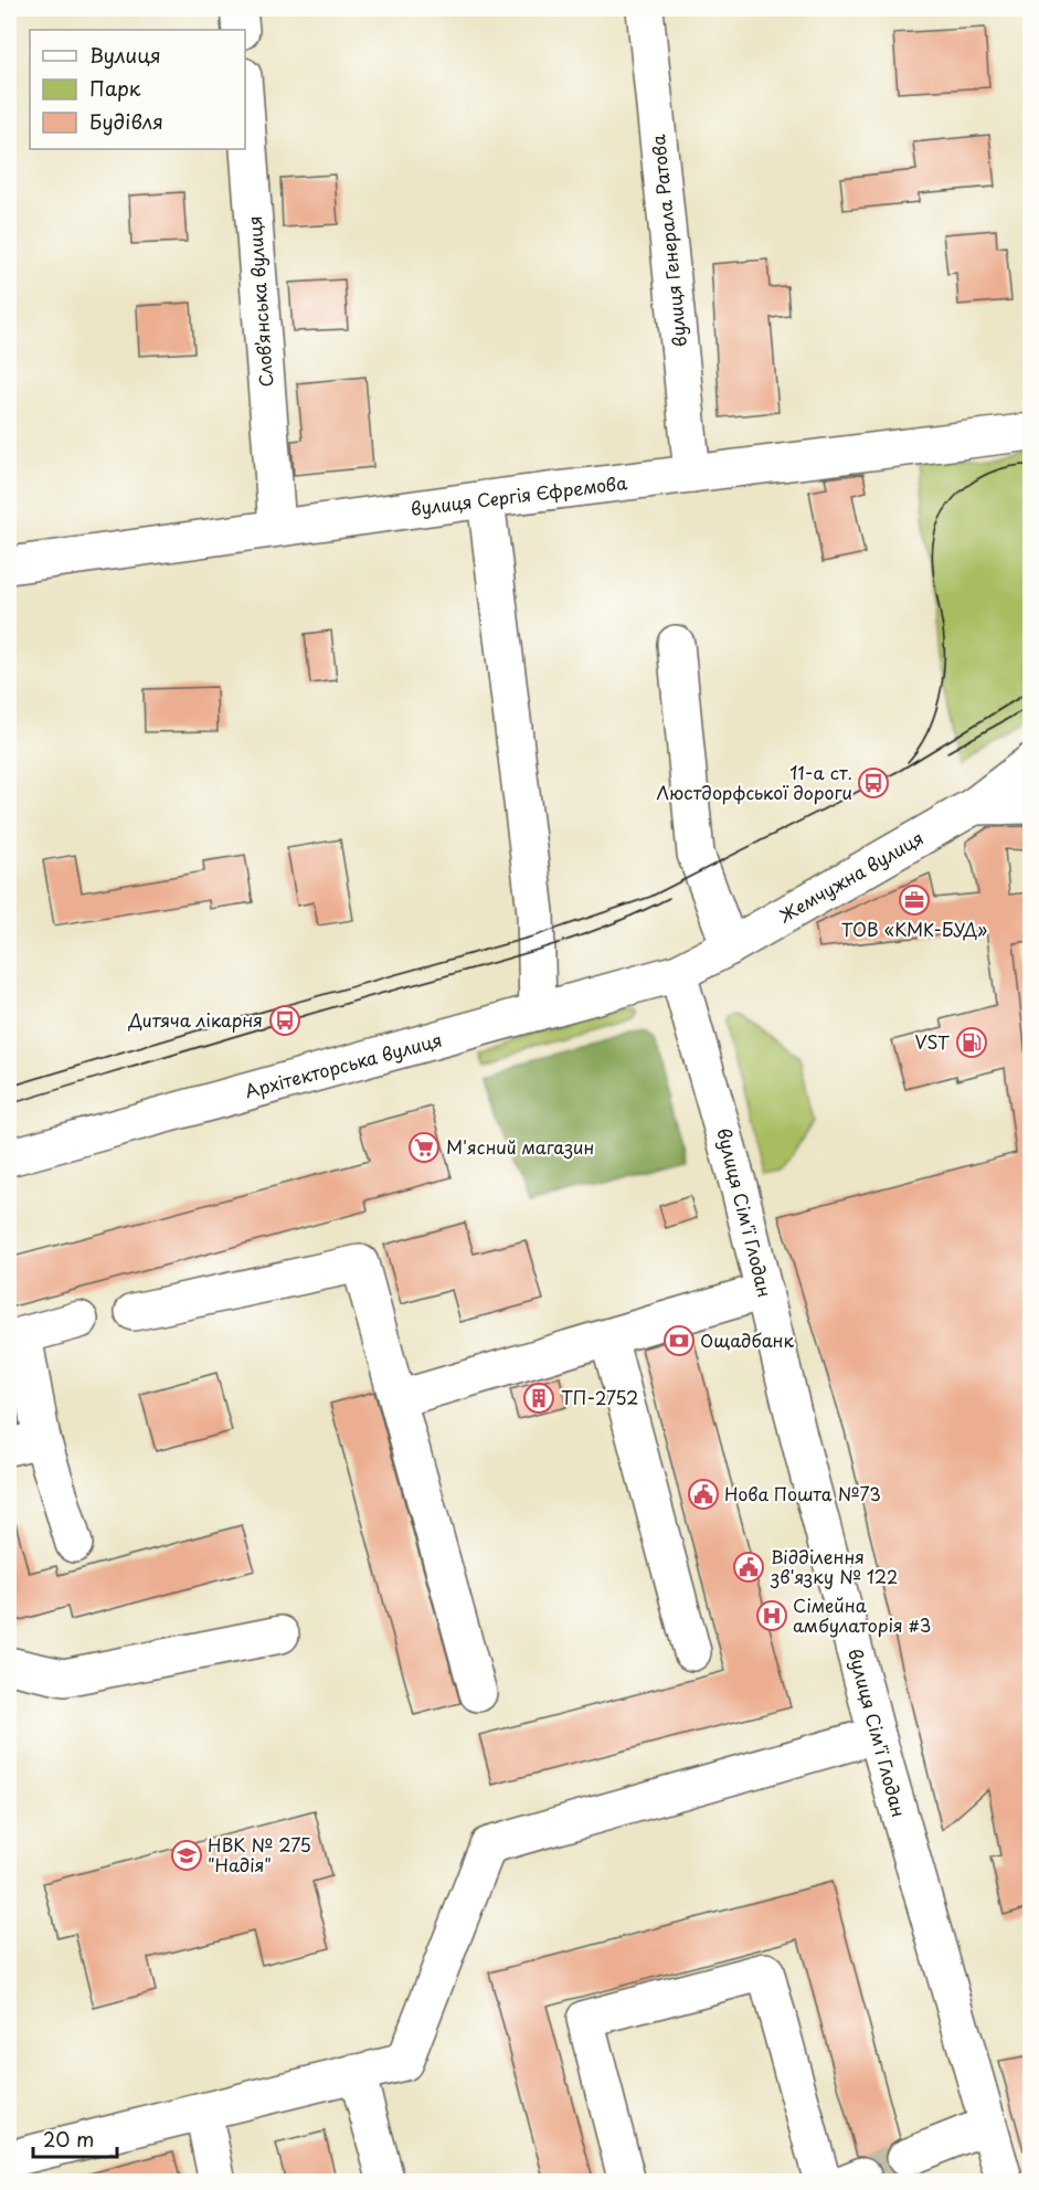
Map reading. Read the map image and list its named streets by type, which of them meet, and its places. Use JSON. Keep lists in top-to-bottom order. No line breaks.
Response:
{"streets":{"street":["вулиця Генерала Ратова","Словʼянська вулиця","вулиця Сергія Єфремова","Жемчужна вулиця","Архітекторська вулиця","вулиця Сім'ї Глодан"]},"crossings":[["вулиця Генерала Ратова","вулиця Сергія Єфремова"],["Словʼянська вулиця","вулиця Сергія Єфремова"],["Жемчужна вулиця","Архітекторська вулиця"],["Жемчужна вулиця","вулиця Сім'ї Глодан"],["Архітекторська вулиця","вулиця Сім'ї Глодан"]],"places":{"bus stop":["11-а ст. Люстдорфської дороги","Дитяча лікарня"],"office":["ТОВ «КМК-БУД»"],"fuel station":["VST"],"supermarket":["М'ясний магазин"],"bank":["Ощадбанк"],"building":["ТП-2752"],"public building":["Нова Пошта №73","Відділення зв'язку № 122"],"hospital":["Сімейна амбулаторія #3"],"school or university":["НВК № 275 \"Надія\""]},"legend":["Вулиця","Парк","Будівля"],"scale_bar":"20 m"}
